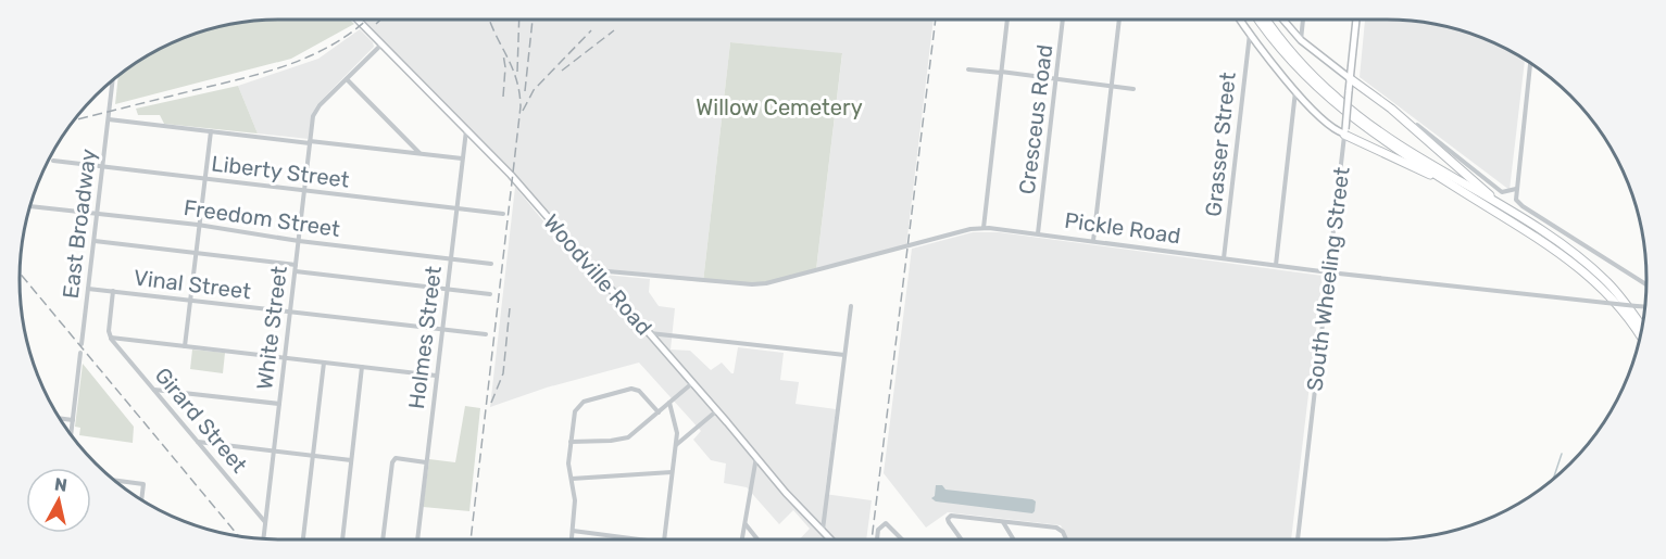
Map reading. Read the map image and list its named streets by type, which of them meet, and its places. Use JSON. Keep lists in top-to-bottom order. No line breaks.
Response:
{"streets":{"main road":["Woodville Road","South Wheeling Street"],"street":["Cresceus Road","Grasser Street","Liberty Street","Freedom Street","East Broadway","Pickle Road","Vinal Street","White Street","Holmes Street","Girard Street"]},"crossings":[["Cresceus Road","Pickle Road"],["Grasser Street","Pickle Road"],["Liberty Street","East Broadway"],["Liberty Street","White Street"],["Liberty Street","Holmes Street"],["Freedom Street","East Broadway"],["Freedom Street","White Street"],["Freedom Street","Holmes Street"],["East Broadway","Vinal Street"],["Pickle Road","Woodville Road"],["Pickle Road","South Wheeling Street"],["Woodville Road","Holmes Street"],["Vinal Street","White Street"],["Vinal Street","Holmes Street"],["White Street","Girard Street"]],"parks":["Willow Cemetery"],"north":"top"}
